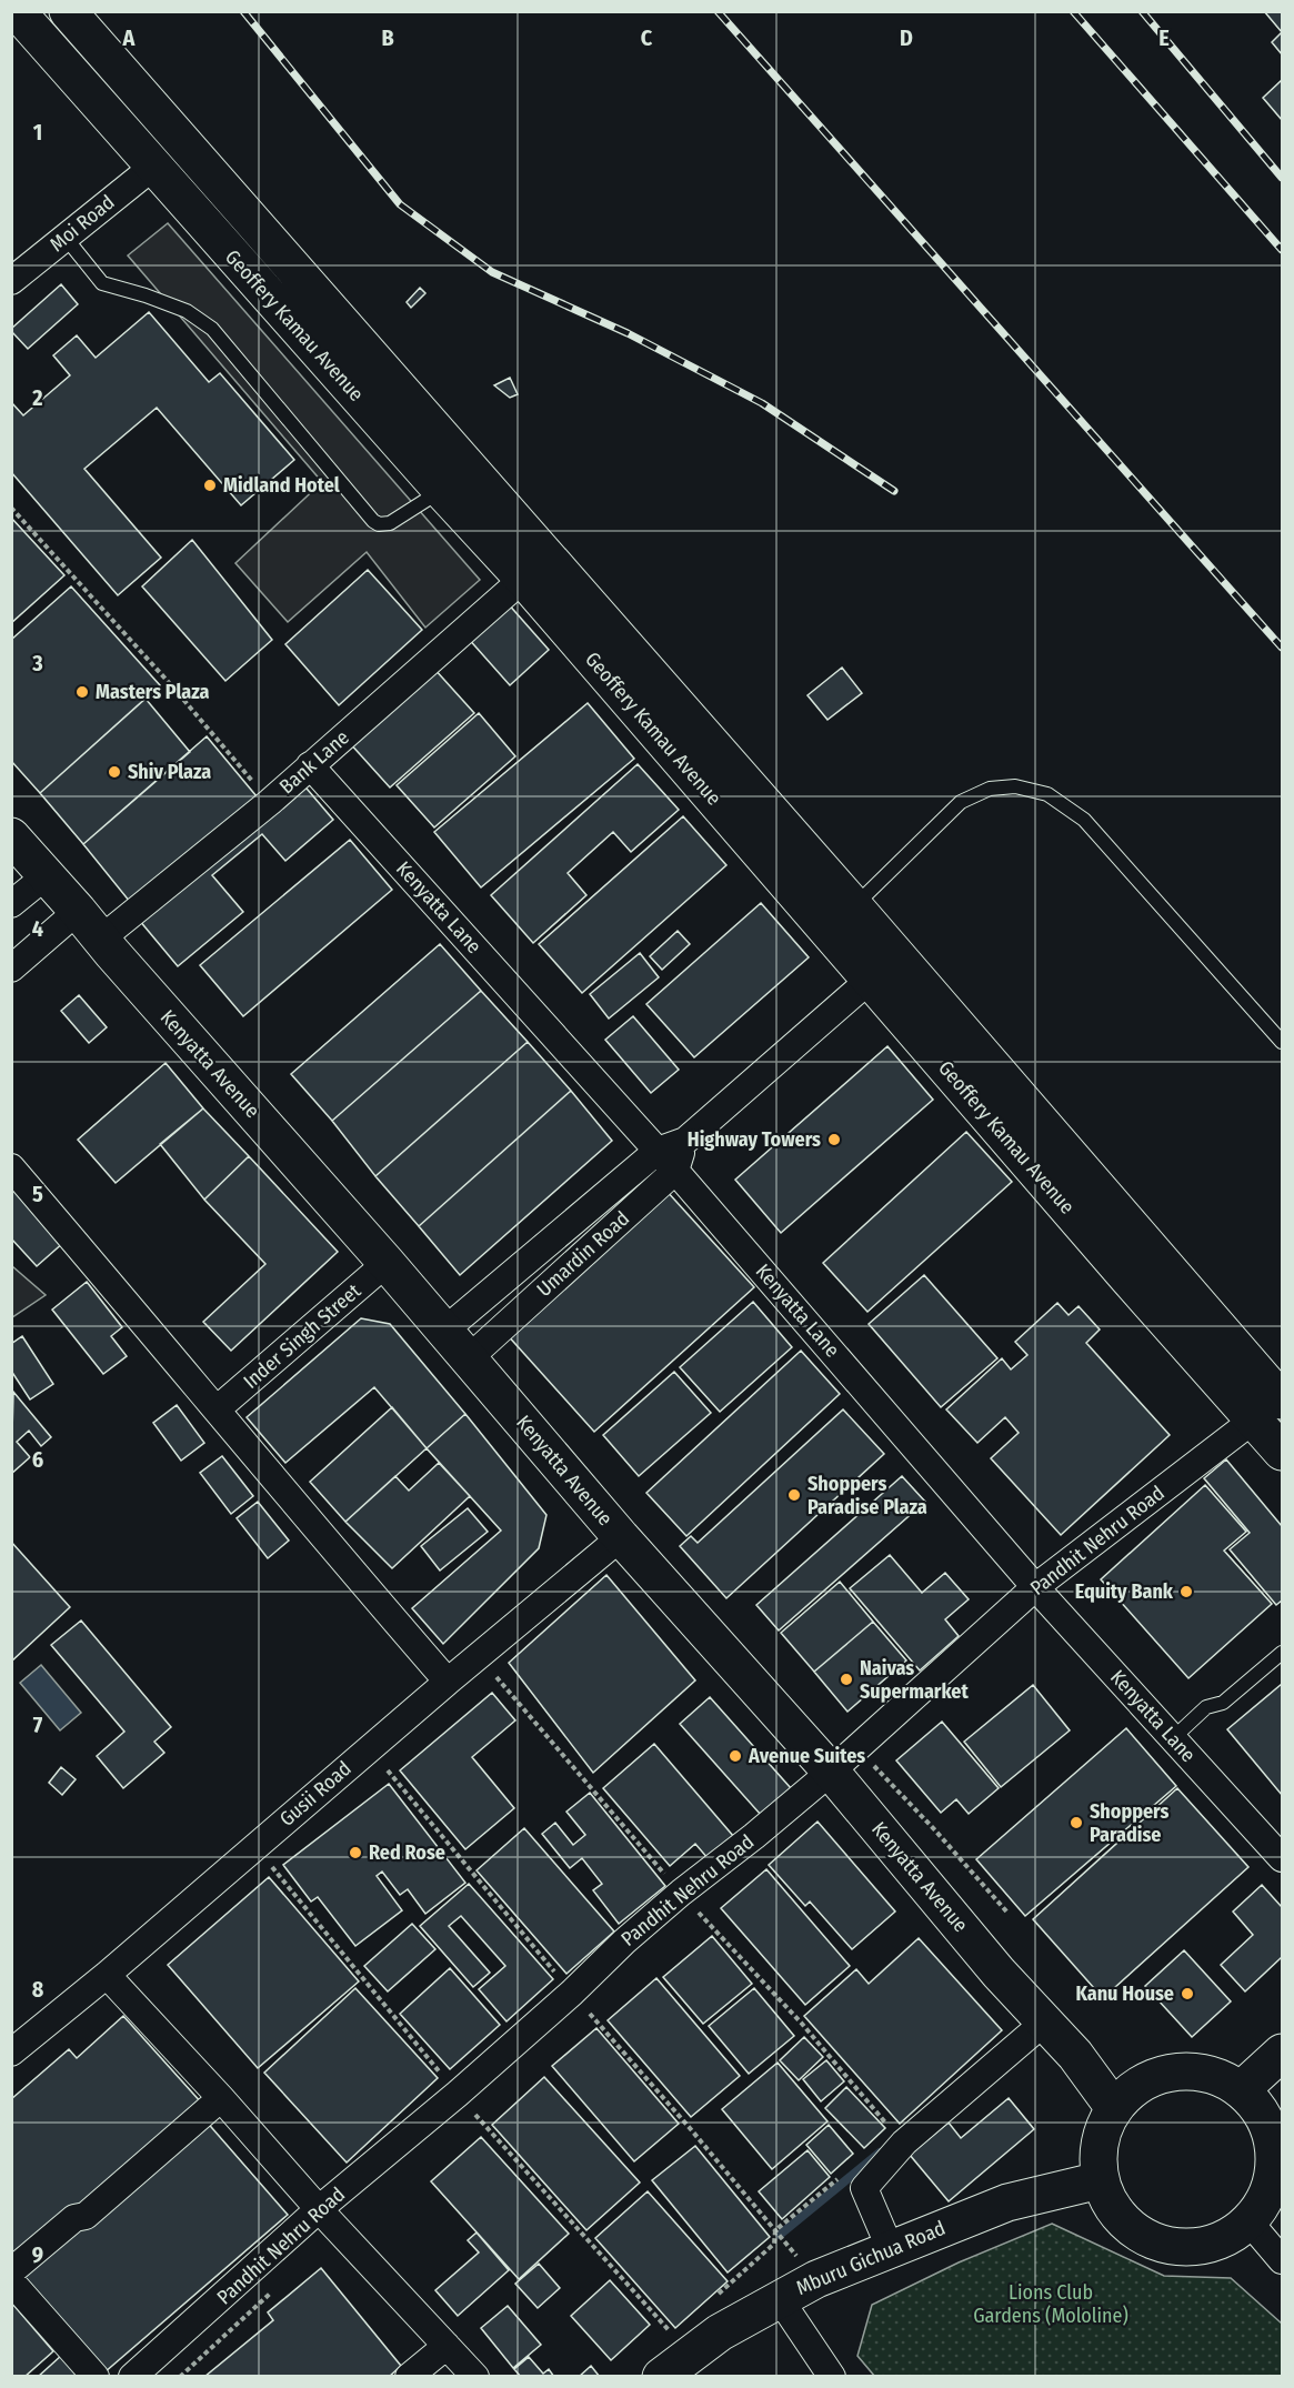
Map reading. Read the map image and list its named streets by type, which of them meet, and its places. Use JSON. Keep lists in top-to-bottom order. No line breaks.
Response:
{"streets":{"main road":["Geoffery Kamau Avenue","Kenyatta Avenue","Mburu Gichua Road"],"street":["Moi Road","Bank Lane","Kenyatta Lane","Umardin Road","Inder Singh Street","Pandhit Nehru Road","Gusii Road"]},"crossings":[["Moi Road","Geoffery Kamau Avenue"],["Geoffery Kamau Avenue","Bank Lane"],["Geoffery Kamau Avenue","Umardin Road"],["Geoffery Kamau Avenue","Pandhit Nehru Road"],["Bank Lane","Kenyatta Lane"],["Bank Lane","Kenyatta Avenue"],["Kenyatta Lane","Umardin Road"],["Kenyatta Lane","Pandhit Nehru Road"],["Kenyatta Avenue","Umardin Road"],["Kenyatta Avenue","Inder Singh Street"],["Kenyatta Avenue","Pandhit Nehru Road"],["Kenyatta Avenue","Gusii Road"],["Kenyatta Avenue","Mburu Gichua Road"]],"parks":["Lions Club Gardens (Mololine)"],"places":["Midland Hotel","Masters Plaza","Shiv Plaza","Highway Towers","Shoppers Paradise Plaza","Equity Bank","Naivas Supermarket","Avenue Suites","Shoppers Paradise","Red Rose","Kanu House"],"grid":{"columns":["A","B","C","D","E"],"rows":["1","2","3","4","5","6","7","8","9"]}}
